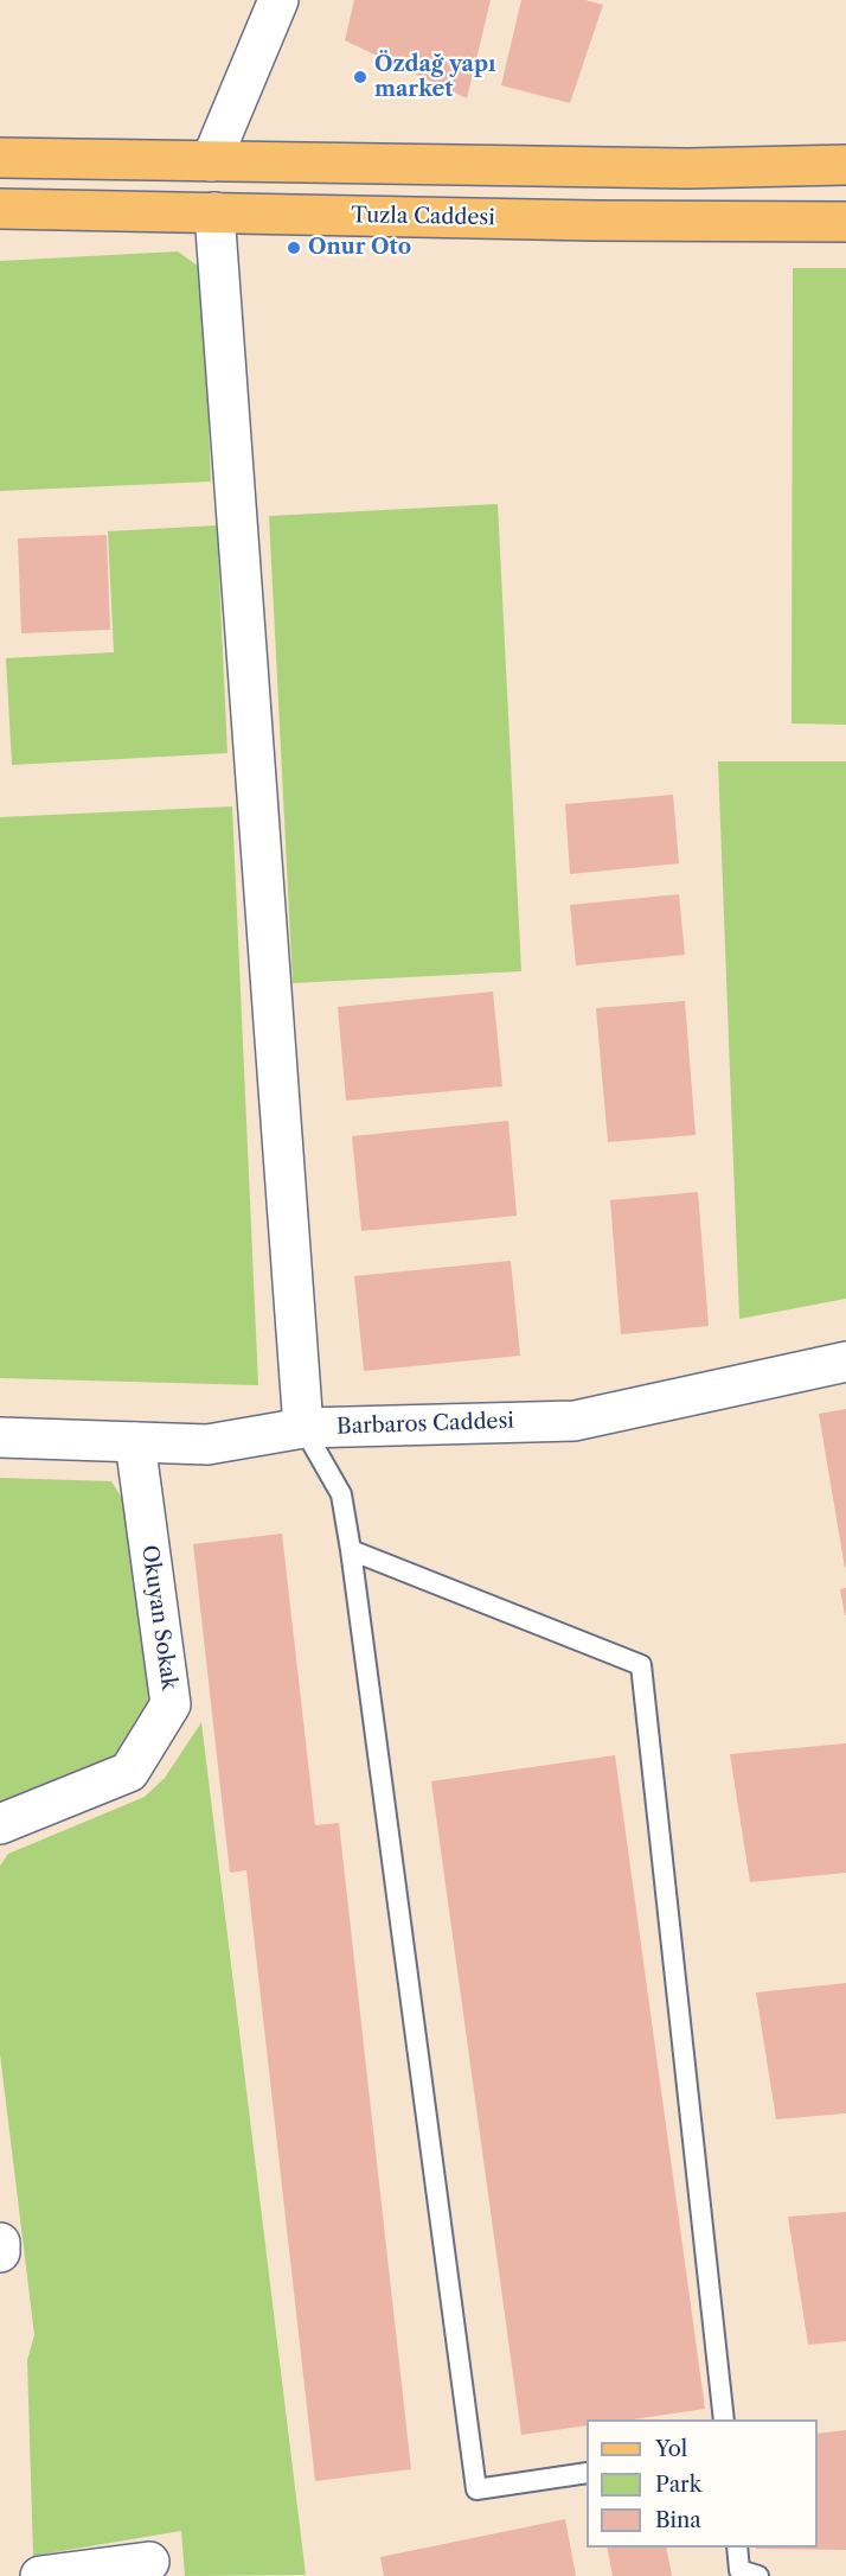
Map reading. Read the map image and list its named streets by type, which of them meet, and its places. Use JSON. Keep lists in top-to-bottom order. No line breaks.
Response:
{"streets":{"main road":["Tuzla Caddesi"],"street":["Barbaros Caddesi","Okuyan Sokak"]},"crossings":[["Barbaros Caddesi","Okuyan Sokak"]],"places":["Özdağ yapı market","Onur Oto"],"legend":["Yol","Park","Bina"]}
